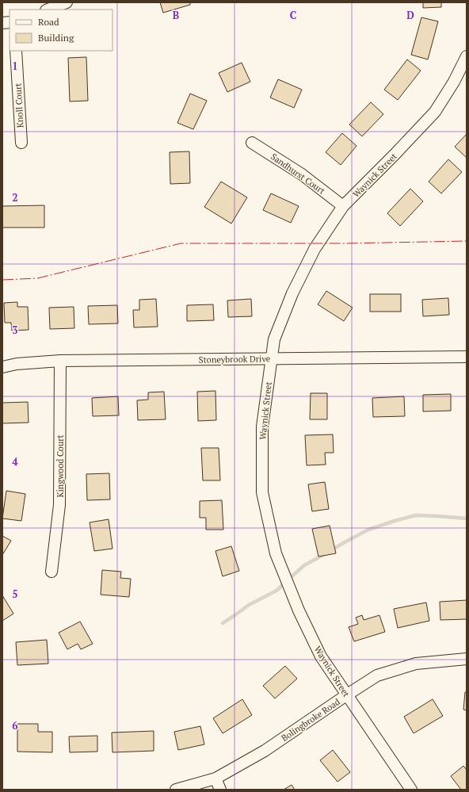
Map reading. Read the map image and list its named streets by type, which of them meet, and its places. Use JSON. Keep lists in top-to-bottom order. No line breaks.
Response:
{"streets":{"street":["Knoll Court","Sandhurst Court","Waynick Street","Stoneybrook Drive","Kingwood Court","Bolingbroke Road"]},"crossings":[["Sandhurst Court","Waynick Street"],["Waynick Street","Stoneybrook Drive"],["Waynick Street","Bolingbroke Road"],["Stoneybrook Drive","Kingwood Court"]],"legend":["Road","Building"],"grid":{"columns":["B","C","D"],"rows":["1","2","3","4","5","6"]}}
